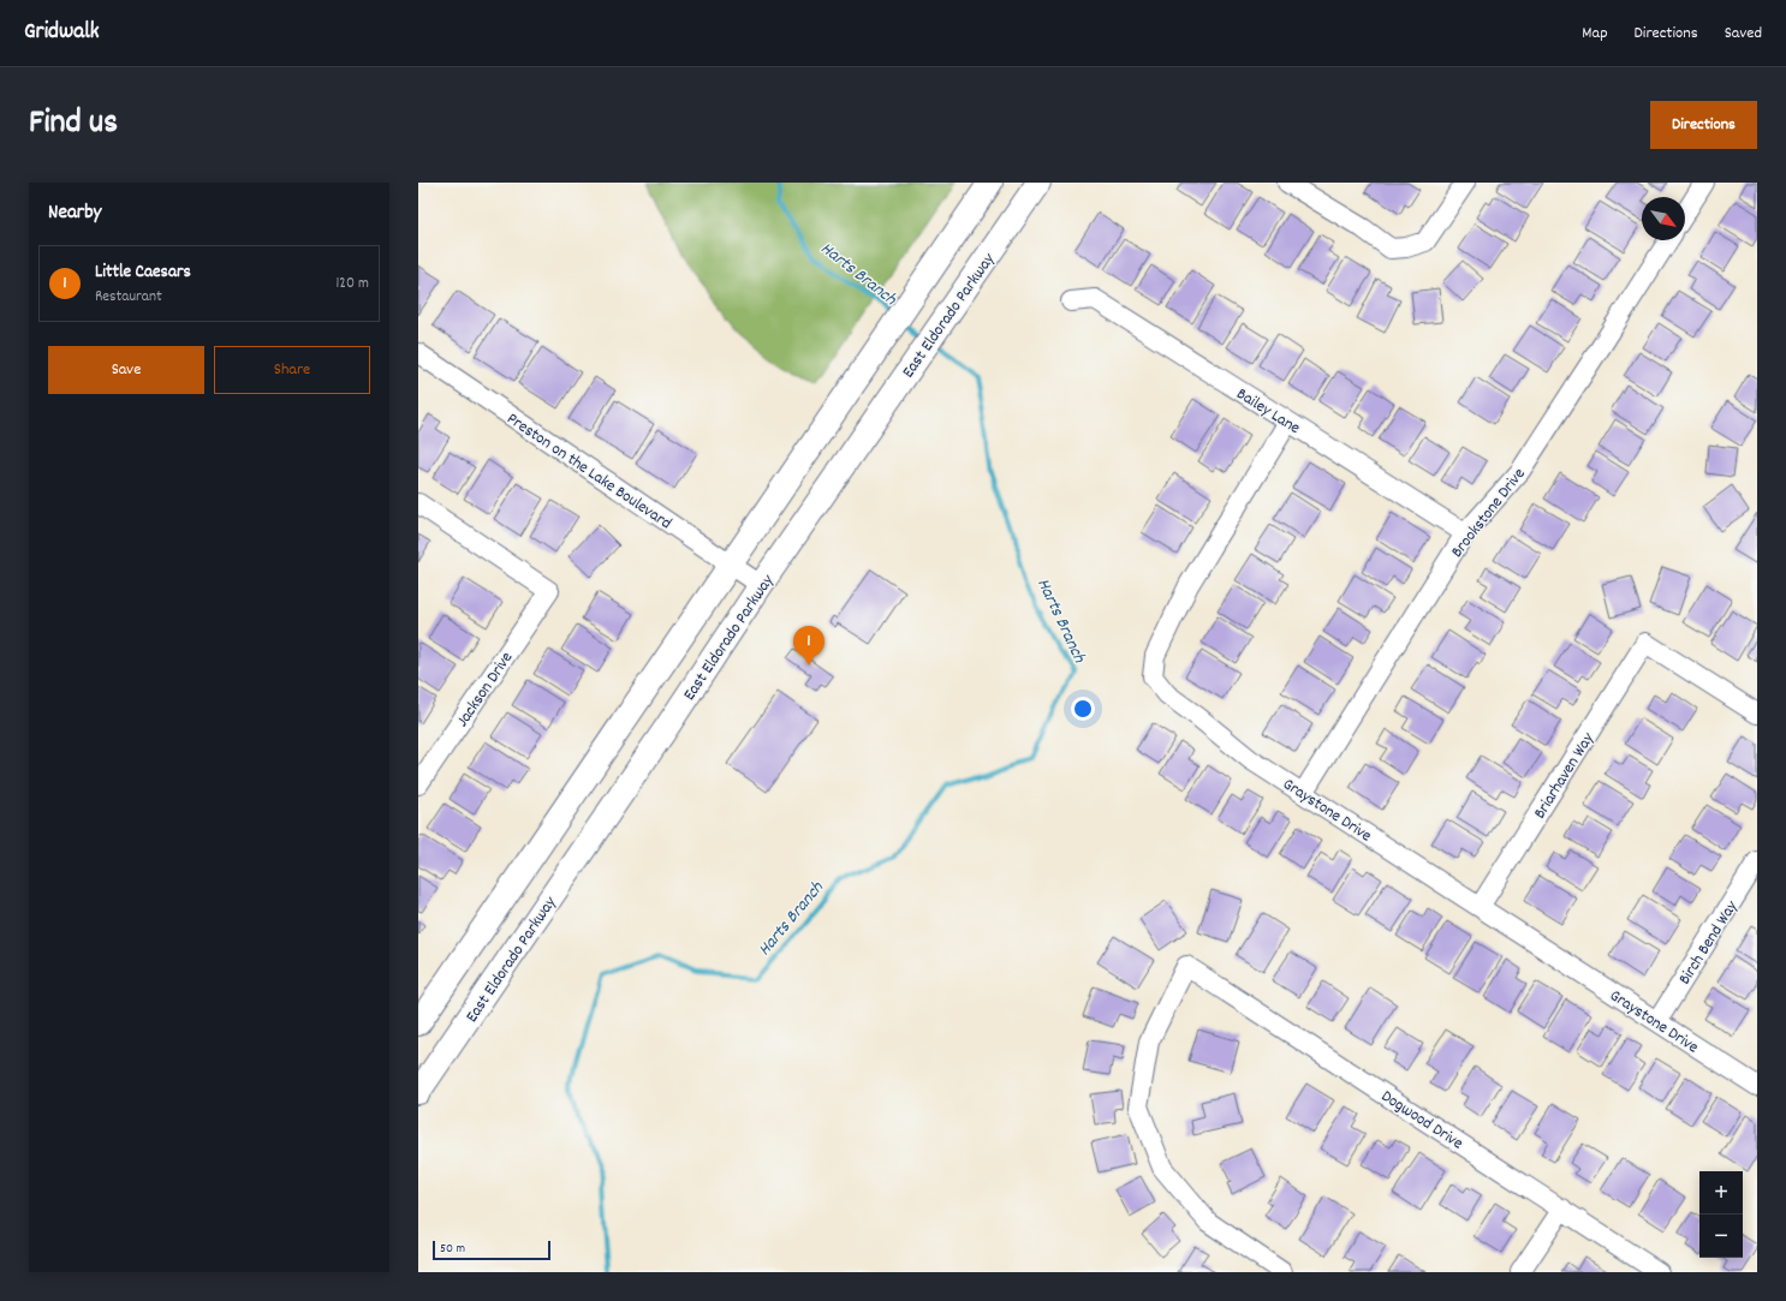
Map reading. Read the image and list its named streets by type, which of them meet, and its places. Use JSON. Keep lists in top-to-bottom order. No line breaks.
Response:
{"streets":{"main road":["East Eldorado Parkway"],"street":["Bailey Lane","Preston on the Lake Boulevard","Brookstone Drive","Jackson Drive","Briarhaven Way","Graystone Drive","Birch Bend Way","Dogwood Drive"]},"crossings":[["East Eldorado Parkway","Preston on the Lake Boulevard"],["Bailey Lane","Brookstone Drive"],["Bailey Lane","Graystone Drive"],["Brookstone Drive","Graystone Drive"],["Briarhaven Way","Graystone Drive"],["Graystone Drive","Birch Bend Way"]],"water":["Harts Branch"],"scale_bar":"50 m","north":"bottom right","page":{"header":"Gridwalk","nav":["Map","Directions","Saved"],"title":"Find us","buttons":["Directions",["Save","Share"]],"heading":"Nearby","list":[{"mark":"1","name":"Little Caesars","note":"Restaurant","value":"120 m"}],"pins":"1","map_buttons":["+","−"],"scale":"50 m"}}
